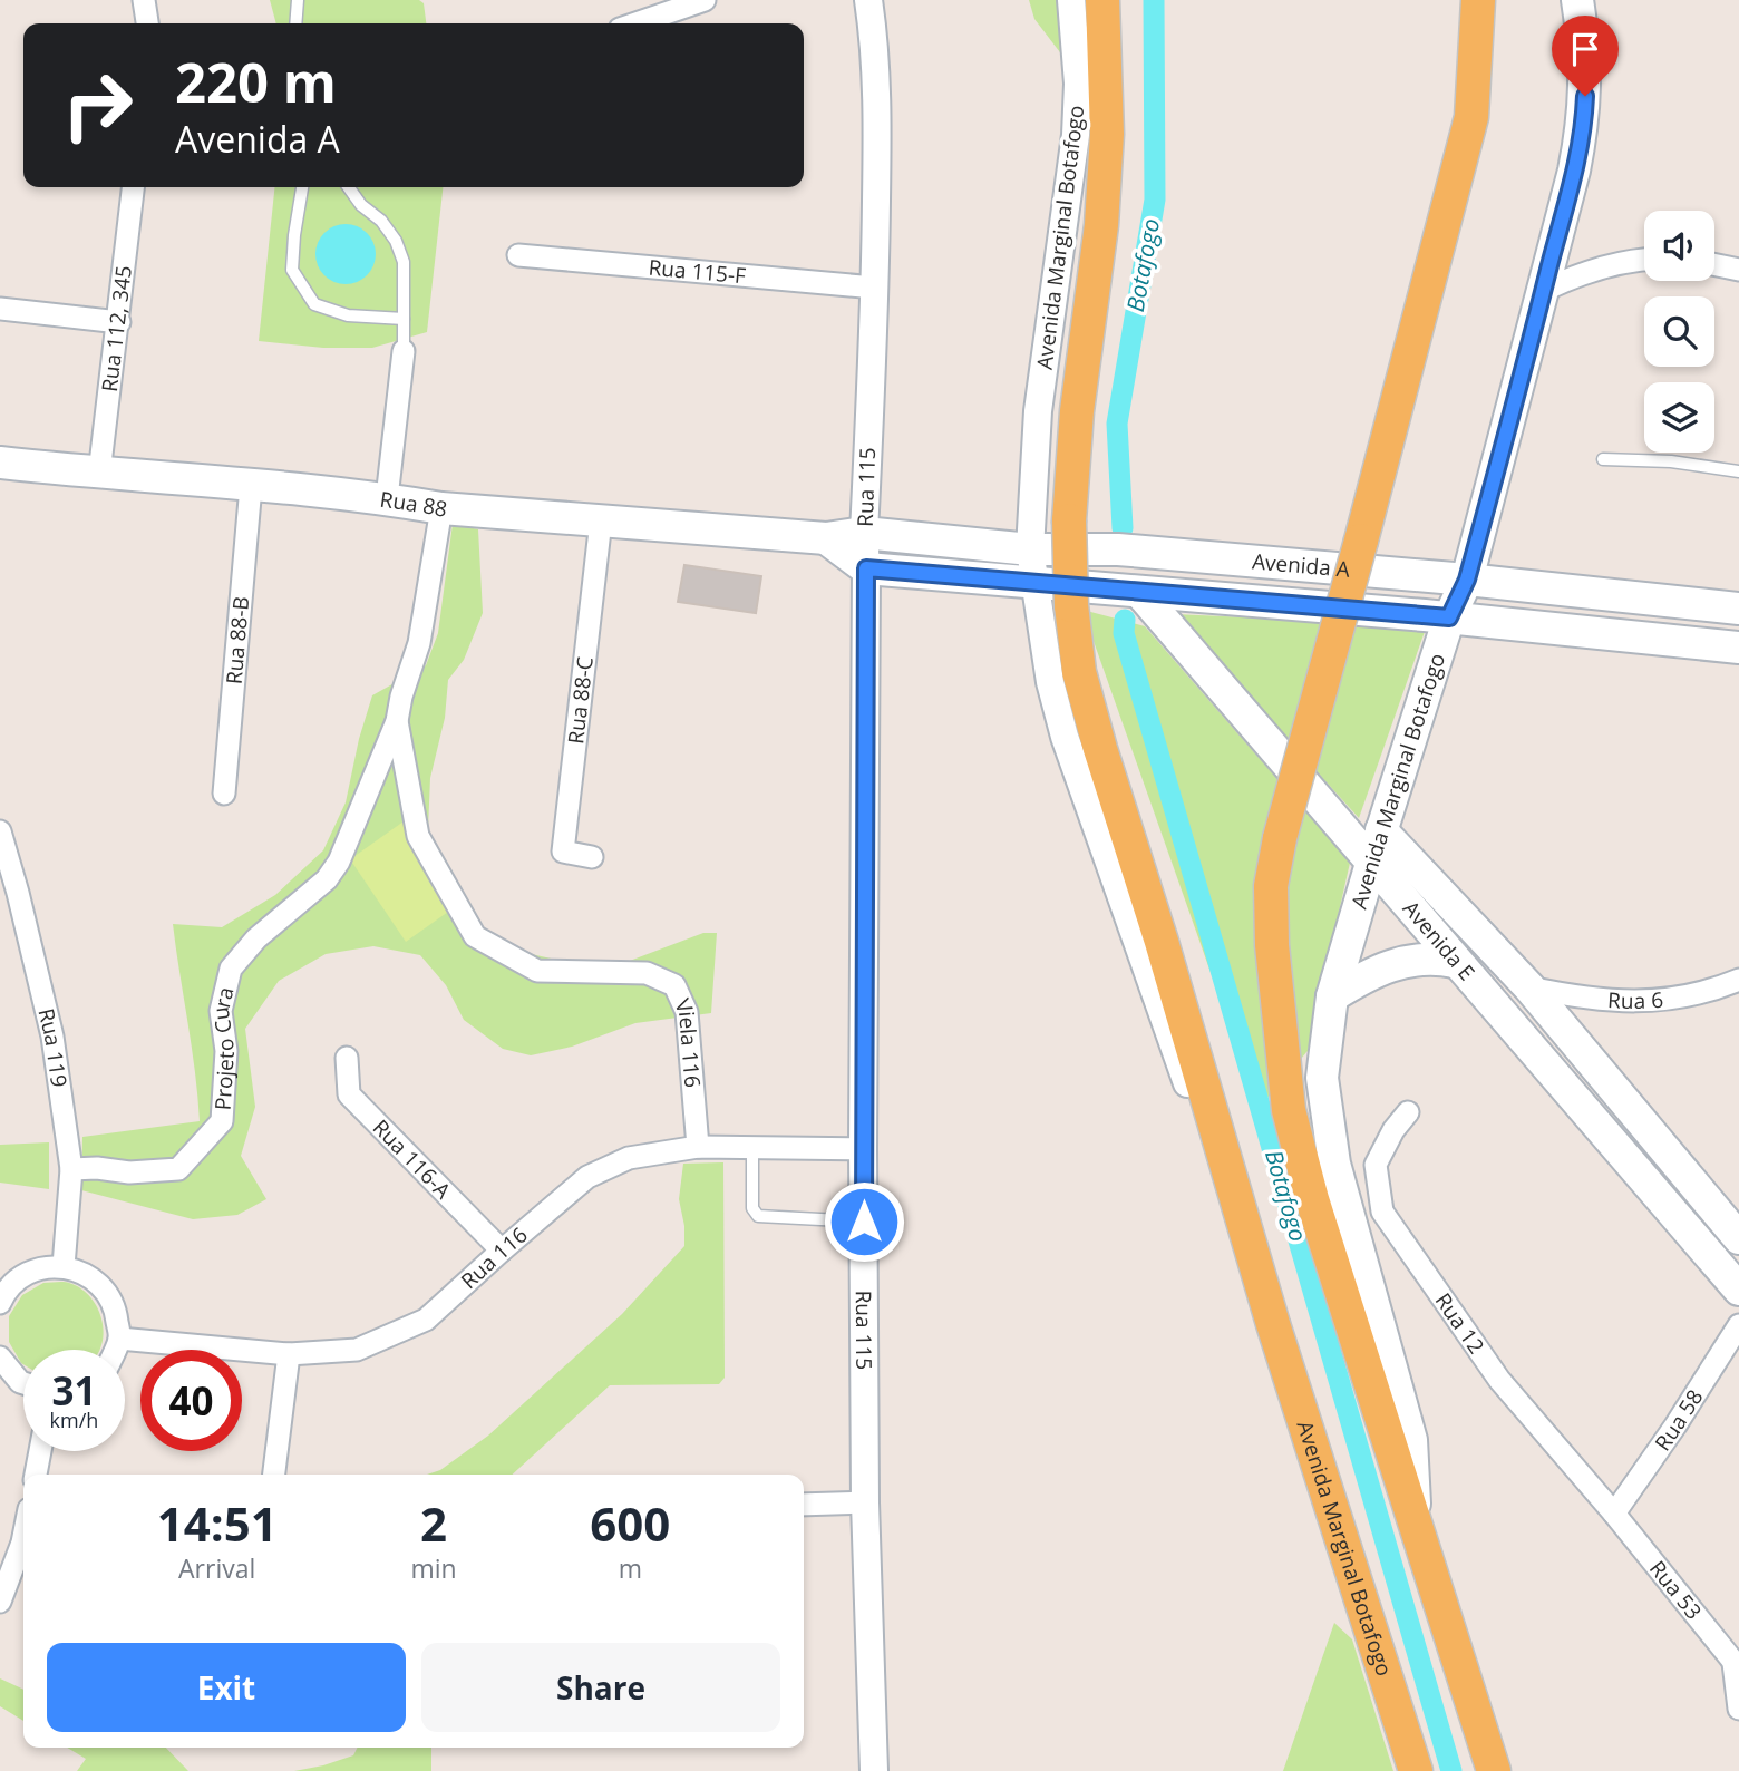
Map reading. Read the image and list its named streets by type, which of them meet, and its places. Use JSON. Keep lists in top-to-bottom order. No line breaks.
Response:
{"streets":{"main road":["Avenida Marginal Botafogo","Rua 88","Avenida A","Avenida E"],"street":["Rua 115-F","Rua 112, 345","Rua 115","Rua 88-B","Rua 88-C","Rua 6","Viela 116","Rua 119","Projeto Cura","Rua 116-A","Rua 116","Rua 12","Rua 58","Rua 53"]},"crossings":[["Avenida Marginal Botafogo","Avenida A"],["Avenida Marginal Botafogo","Avenida E"],["Rua 115-F","Rua 115"],["Rua 112, 345","Rua 88"],["Rua 115","Rua 88"],["Rua 115","Avenida A"],["Rua 115","Rua 116"],["Rua 88","Avenida A"],["Rua 88","Rua 88-B"],["Rua 88","Rua 88-C"],["Rua 88","Projeto Cura"],["Avenida A","Avenida E"],["Avenida E","Rua 6"],["Viela 116","Projeto Cura"],["Viela 116","Rua 116"],["Rua 119","Projeto Cura"],["Rua 116-A","Rua 116"],["Rua 12","Rua 58"],["Rua 12","Rua 53"],["Rua 58","Rua 53"]],"water":["Botafogo"],"page":{"turn":["220 m","Avenida A"],"speed":"31 km/h","limit":"40","eta":["14:51","Arrival","2","min","600","m"],"buttons":["Exit","Share"]}}
